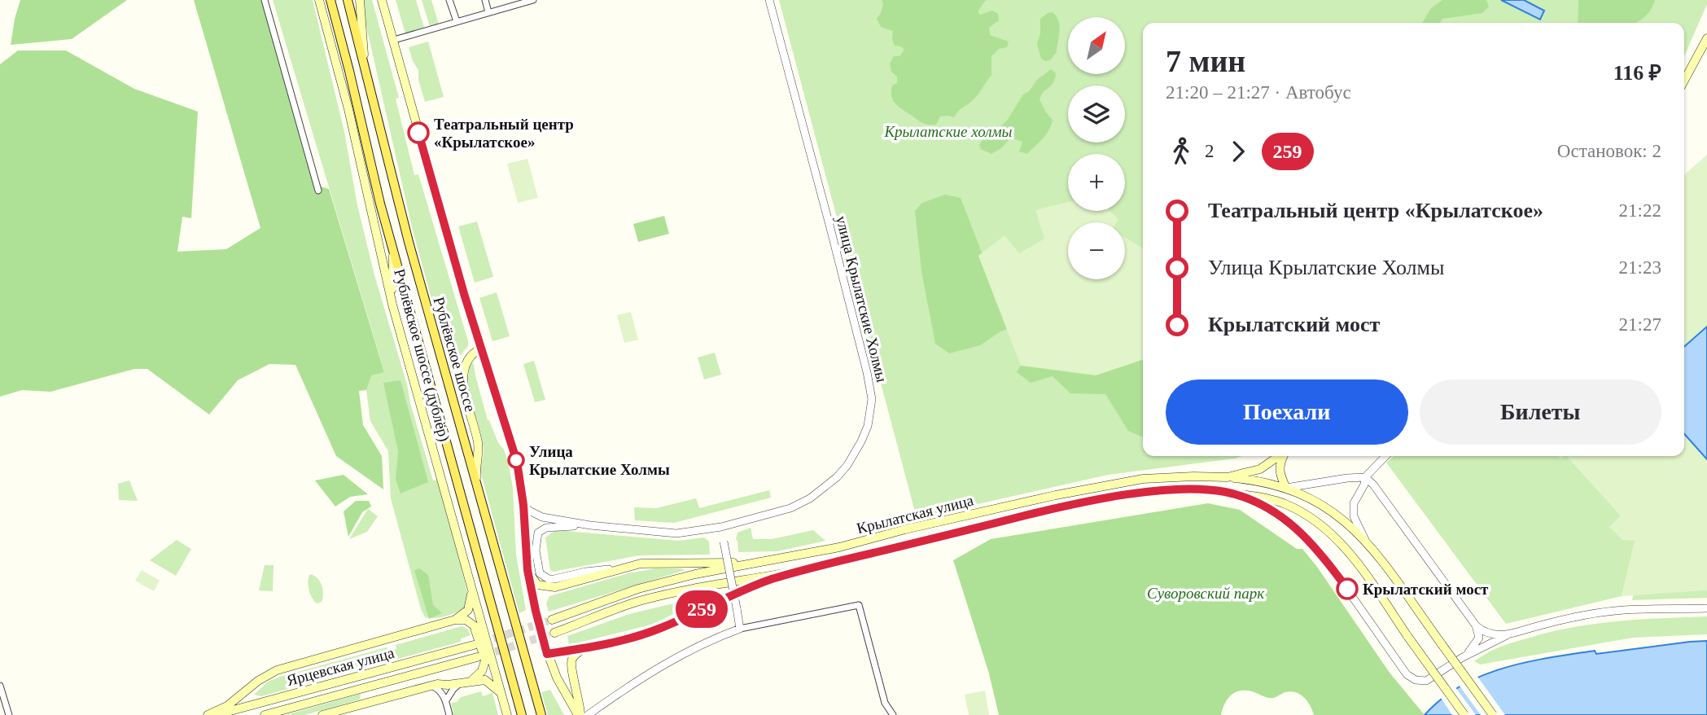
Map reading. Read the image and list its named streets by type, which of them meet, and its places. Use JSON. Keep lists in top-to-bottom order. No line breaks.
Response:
{"streets":{"main road":["Рублёвское шоссе","Рублёвское шоссе (дублёр)","Крылатская улица","Ярцевская улица"],"street":["улица Крылатские Холмы"]},"parks":["Крылатские холмы","Суворовский парк"],"places":["Театральный центр «Крылатское»","Улица Крылатские Холмы","Крылатский мост"],"lines":["bus line 259"],"north":"top right","page":{"on_map":"259","map_buttons":["+","−"],"heading":["7 мин","21:20 – 21:27 · Автобус","116 ₽"],"legs":["2","259","Остановок: 2"],"list":[{"name":"Театральный центр «Крылатское»","value":"21:22"},{"name":"Улица Крылатские Холмы","value":"21:23"},{"name":"Крылатский мост","value":"21:27"}],"buttons":["Поехали","Билеты"]}}
